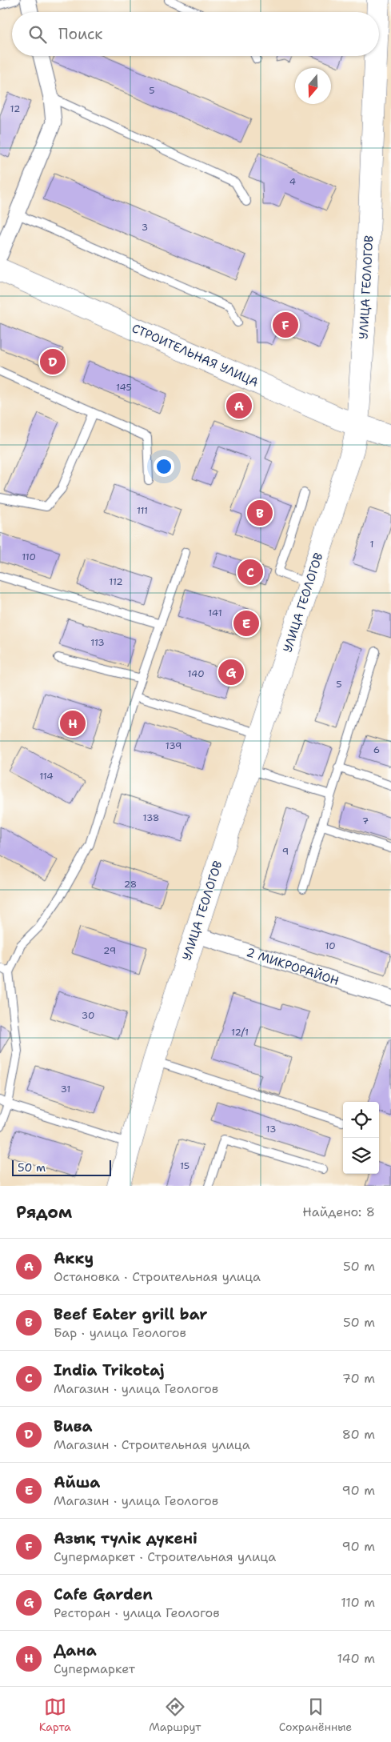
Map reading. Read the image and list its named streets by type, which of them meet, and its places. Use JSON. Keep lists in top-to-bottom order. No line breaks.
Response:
{"streets":{"street":["УЛИЦА ГЕОЛОГОВ","СТРОИТЕЛЬНАЯ УЛИЦА","2 МИКРОРАЙОН"]},"crossings":[["УЛИЦА ГЕОЛОГОВ","СТРОИТЕЛЬНАЯ УЛИЦА"],["УЛИЦА ГЕОЛОГОВ","2 МИКРОРАЙОН"]],"house_numbers":["5","12","4","3","145","111","1","110","112","141","113","140","5","139","6","114","138","7","9","28","10","29","30","12/1","31","13","15"],"scale_bar":"50 m","north":"bottom","page":{"search":"Поиск","pins":["F","D","A","B","C","E","G","H"],"scale":"50 m","heading":["Рядом","Найдено: 8"],"list":[{"mark":"A","name":"Акку","note":"Остановка · Строительная улица","value":"50 m"},{"mark":"B","name":"Beef Eater grill bar","note":"Бар · улица Геологов","value":"50 m"},{"mark":"C","name":"India Trikotaj","note":"Магазин · улица Геологов","value":"70 m"},{"mark":"D","name":"Вива","note":"Магазин · Строительная улица","value":"80 m"},{"mark":"E","name":"Айша","note":"Магазин · улица Геологов","value":"90 m"},{"mark":"F","name":"Азық түлік дүкені","note":"Супермаркет · Строительная улица","value":"90 m"},{"mark":"G","name":"Cafe Garden","note":"Ресторан · улица Геологов","value":"110 m"},{"mark":"H","name":"Дана","note":"Супермаркет","value":"140 m"}],"nav":["Карта","Маршрут","Сохранённые"]}}
